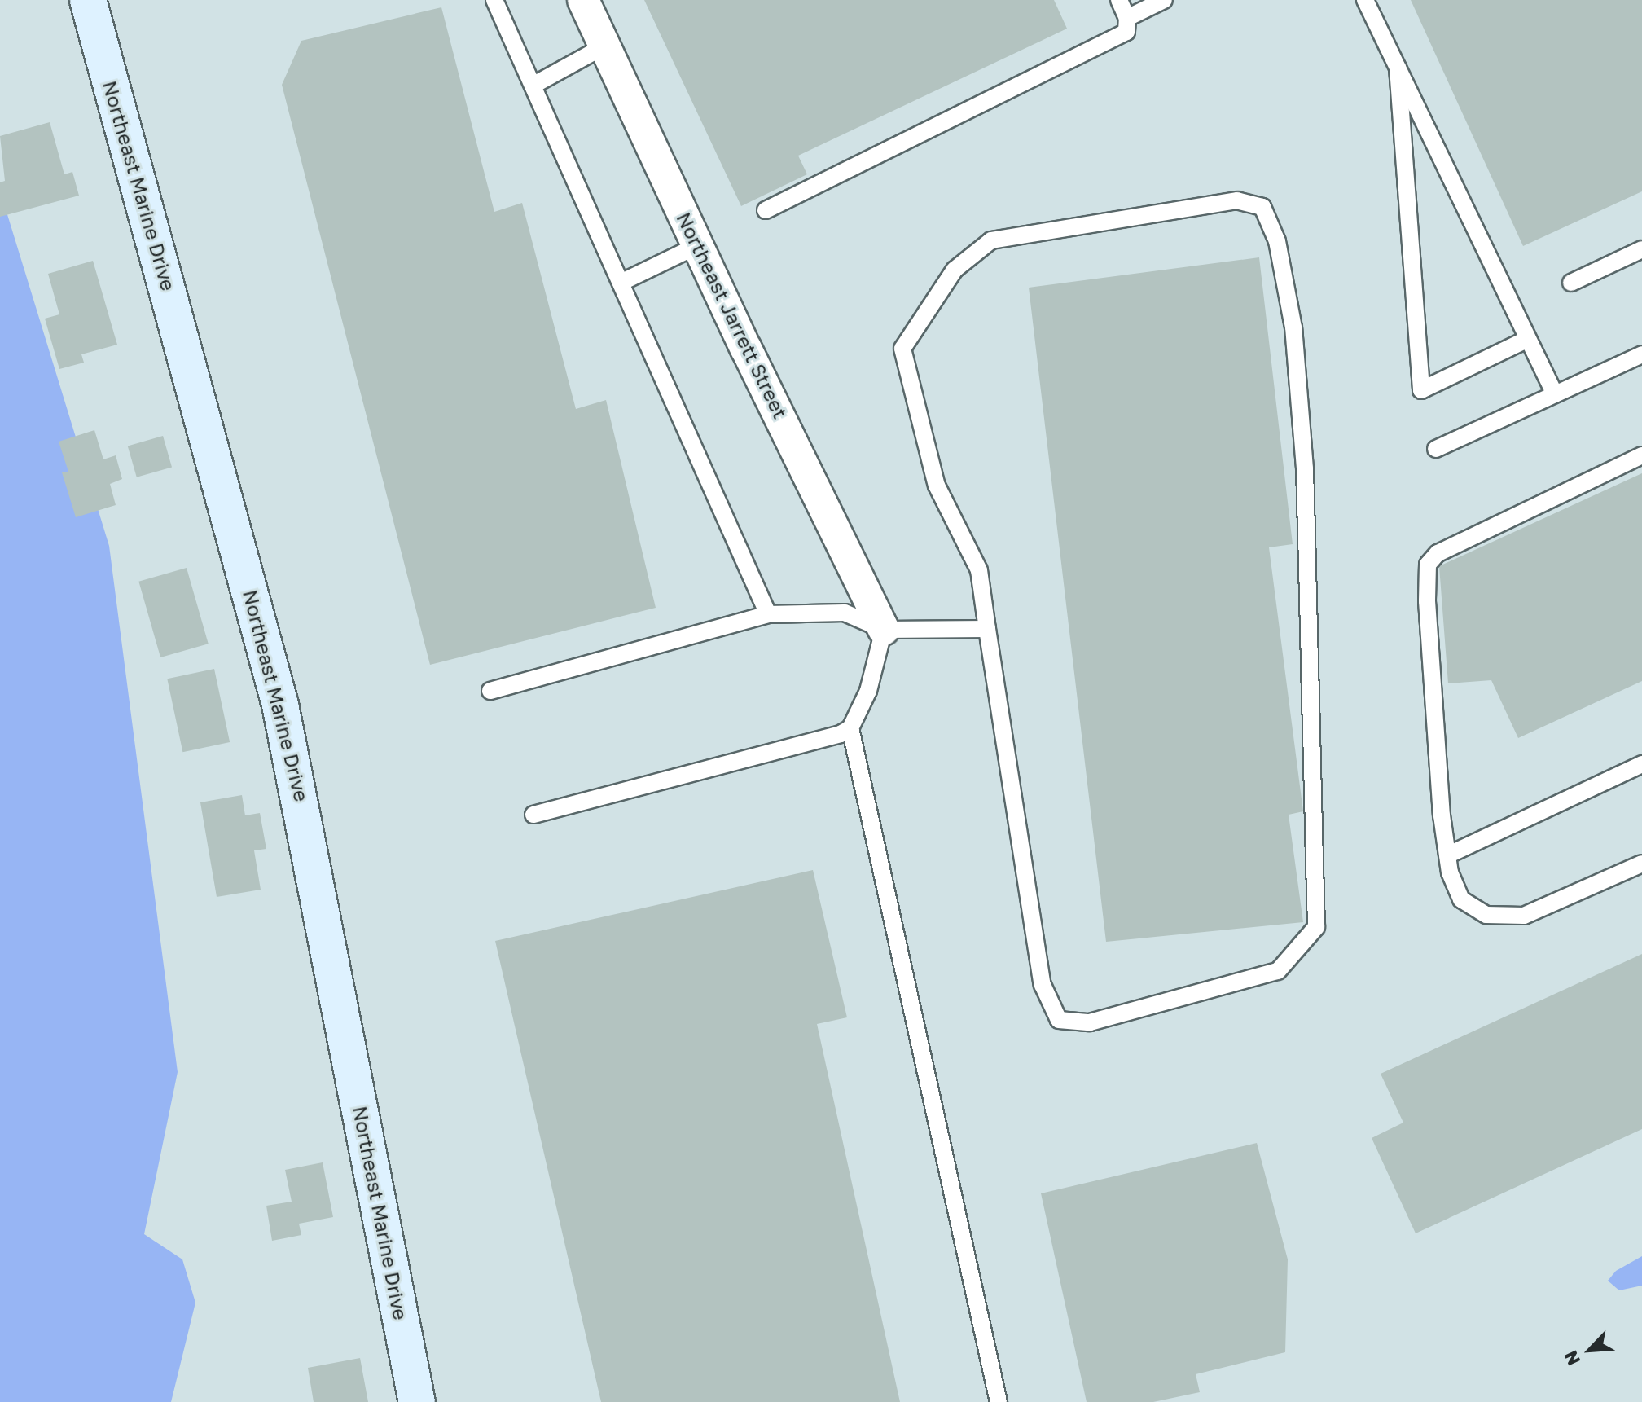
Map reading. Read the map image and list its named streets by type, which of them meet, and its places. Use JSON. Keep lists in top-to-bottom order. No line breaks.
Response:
{"streets":{"main road":["Northeast Marine Drive"],"street":["Northeast Jarrett Street"]},"north":"bottom left"}
